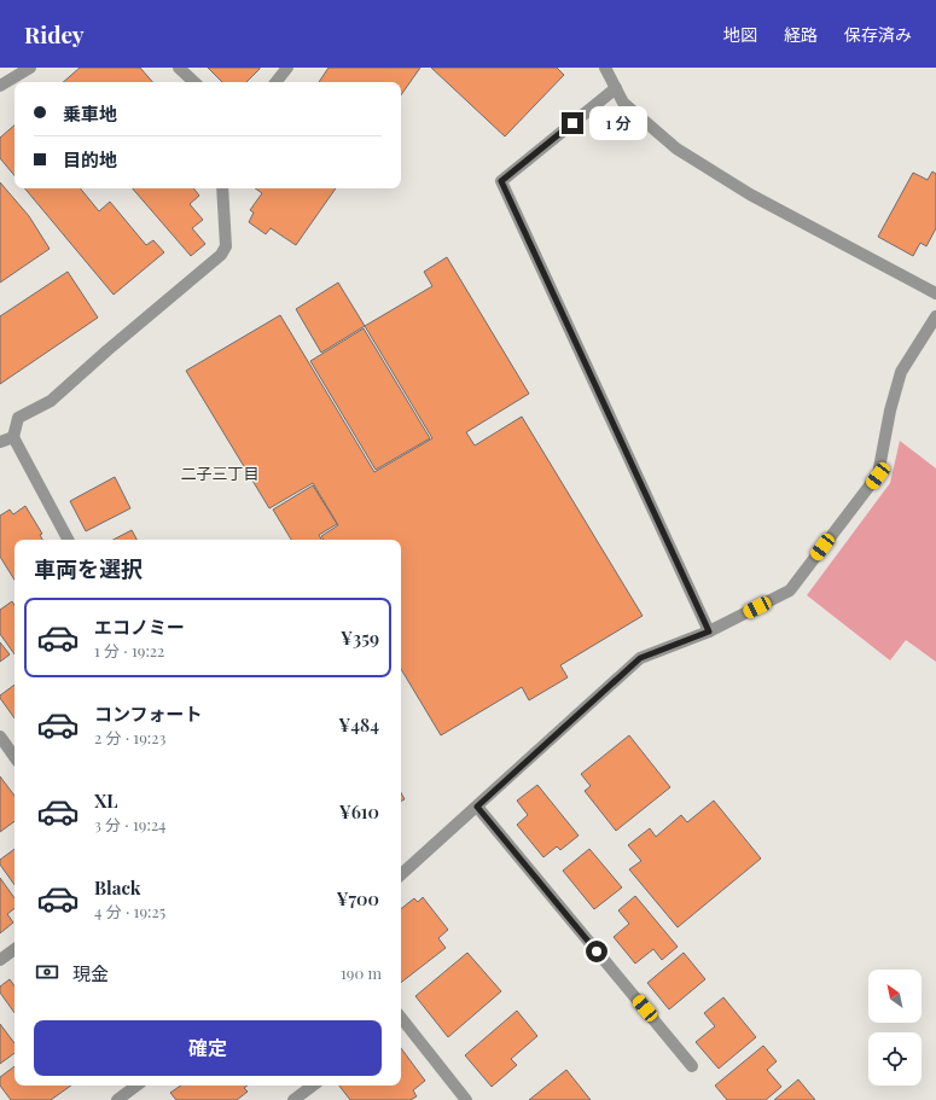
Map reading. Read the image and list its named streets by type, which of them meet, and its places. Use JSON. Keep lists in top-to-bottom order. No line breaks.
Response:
{"districts":["二子三丁目"],"north":"top left","page":{"header":"Ridey","nav":["地図","経路","保存済み"],"banner":["乗車地","目的地"],"bubble":"1 分","heading":"車両を選択","list":[{"name":"エコノミー","note":"1 分 · 19:22","value":"¥359"},{"name":"コンフォート","note":"2 分 · 19:23","value":"¥484"},{"name":"XL","note":"3 分 · 19:24","value":"¥610"},{"name":"Black","note":"4 分 · 19:25","value":"¥700"}],"pay":["現金","190 m"],"buttons":"確定"}}
